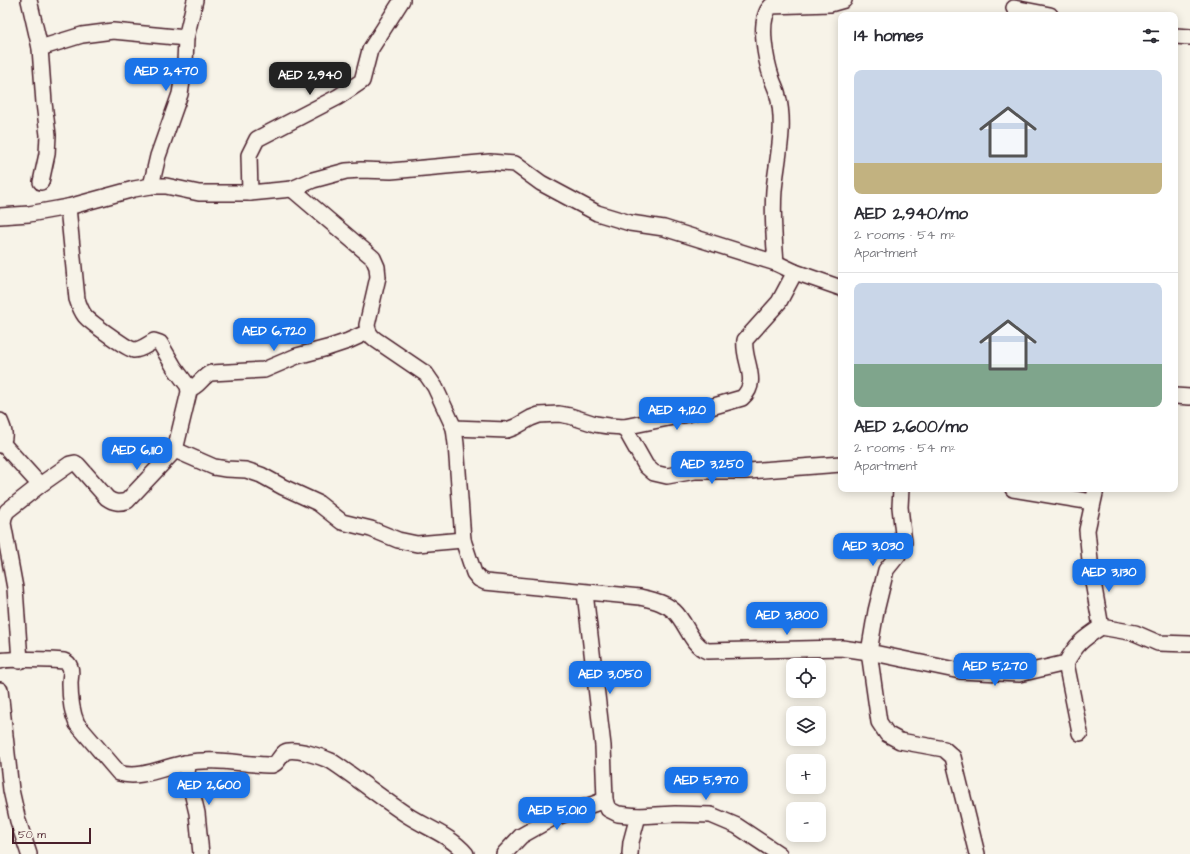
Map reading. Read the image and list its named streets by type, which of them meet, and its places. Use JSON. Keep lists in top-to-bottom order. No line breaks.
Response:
{"scale_bar":"50 m","page":{"heading":"14 homes","price":["AED 2,470","AED 2,940","AED 6,720","AED 4,120","AED 6,110","AED 3,250","AED 3,030","AED 3,130","AED 3,800","AED 5,270","AED 3,050","AED 5,970","AED 2,600","AED 5,010"],"list":[{"name":"AED 2,940/mo","note":"2 rooms · 54 m² · Apartment"},{"name":"AED 2,600/mo","note":"2 rooms · 54 m² · Apartment"}],"map_buttons":["+","−"],"scale":"50 m"}}
